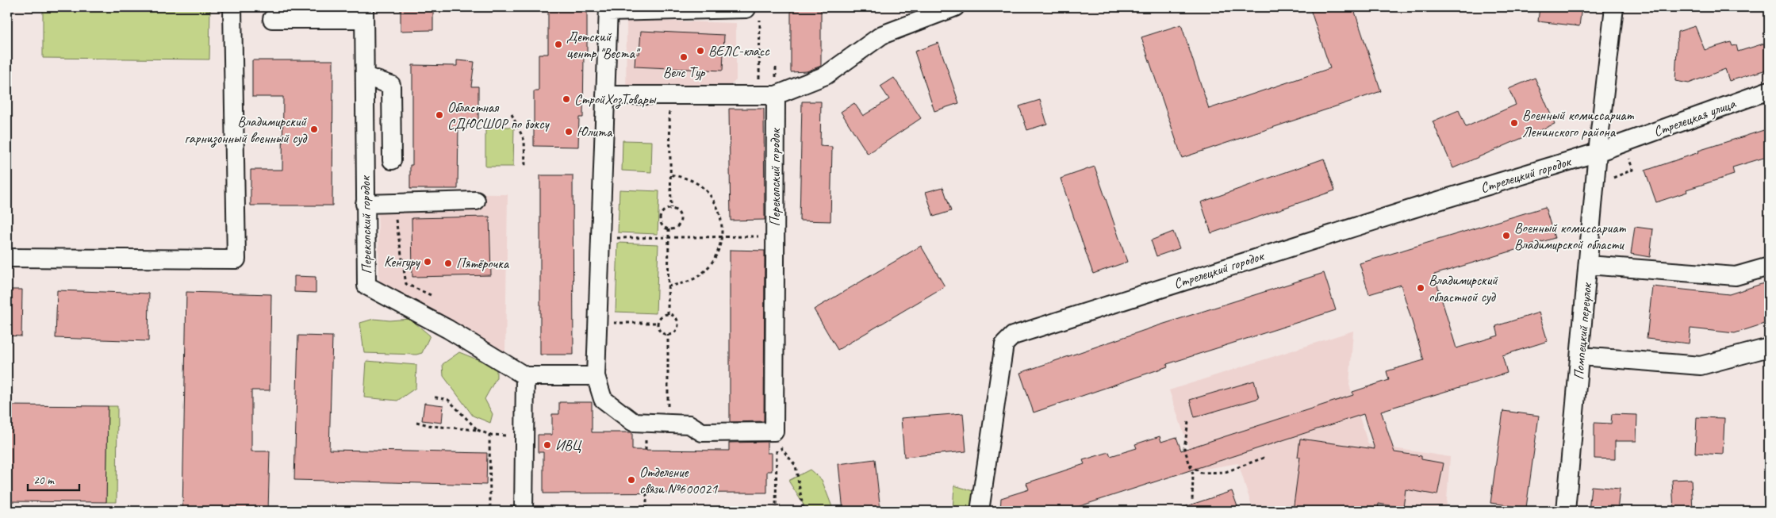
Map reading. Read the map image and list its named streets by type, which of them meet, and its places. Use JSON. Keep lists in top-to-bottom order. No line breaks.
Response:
{"streets":{"street":["Стрелецкая улица","Стрелецкий городок","Перекопский городок","Помпецкий переулок"]},"crossings":[["Стрелецкая улица","Стрелецкий городок"],["Стрелецкая улица","Помпецкий переулок"],["Стрелецкий городок","Помпецкий переулок"]],"places":["Детский центр \"Веста\"","ВЕЛС-класс","Велс Тур","СтройХозТовары","Областная СДЮСШОР по боксу","Военный комиссариат Ленинского района","Владимирский гарнизонный военный суд","Юлита","Военный комиссариат Владимирской области","Кенгуру","Пятёрочка","Владимирский областной суд","ИВЦ","Отделение связи №600021"],"scale_bar":"20 m"}
